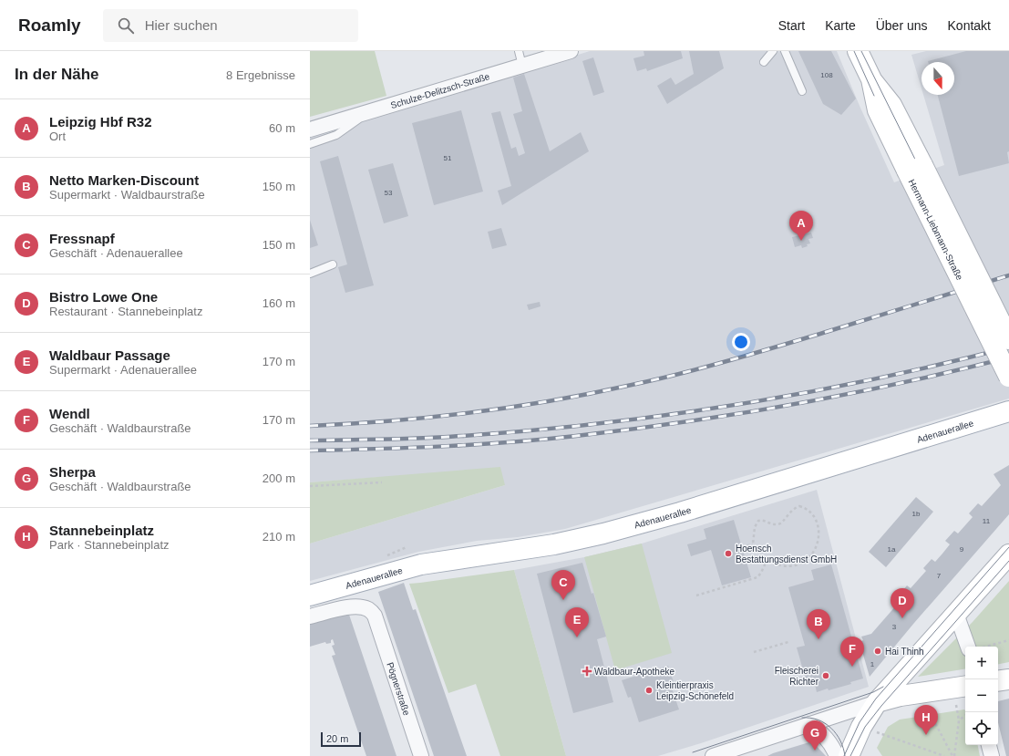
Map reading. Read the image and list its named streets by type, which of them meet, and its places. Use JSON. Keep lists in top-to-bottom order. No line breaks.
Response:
{"streets":{"main road":["Hermann-Liebmann-Straße","Adenauerallee"],"street":["Schulze-Delitzsch-Straße","Pögnerstraße"]},"places":{"other":["Hoensch Bestattungsdienst GmbH","Hai Thinh","Fleischerei Richter","Kleintierpraxis Leipzig-Schönefeld"],"health":["Waldbaur-Apotheke"]},"house_numbers":["108","51","53","1b","11","1a","9","7","3","1"],"scale_bar":"20 m","north":"bottom","page":{"header":"Roamly","search":"Hier suchen","nav":["Start","Karte","Über uns","Kontakt"],"heading":["In der Nähe","8 Ergebnisse"],"list":[{"mark":"A","name":"Leipzig Hbf R32","note":"Ort","value":"60 m"},{"mark":"B","name":"Netto Marken-Discount","note":"Supermarkt · Waldbaurstraße","value":"150 m"},{"mark":"C","name":"Fressnapf","note":"Geschäft · Adenauerallee","value":"150 m"},{"mark":"D","name":"Bistro Lowe One","note":"Restaurant · Stannebeinplatz","value":"160 m"},{"mark":"E","name":"Waldbaur Passage","note":"Supermarkt · Adenauerallee","value":"170 m"},{"mark":"F","name":"Wendl","note":"Geschäft · Waldbaurstraße","value":"170 m"},{"mark":"G","name":"Sherpa","note":"Geschäft · Waldbaurstraße","value":"200 m"},{"mark":"H","name":"Stannebeinplatz","note":"Park · Stannebeinplatz","value":"210 m"}],"pins":["A","C","D","E","B","F","H","G"],"map_buttons":["+","−"],"scale":"20 m"}}
